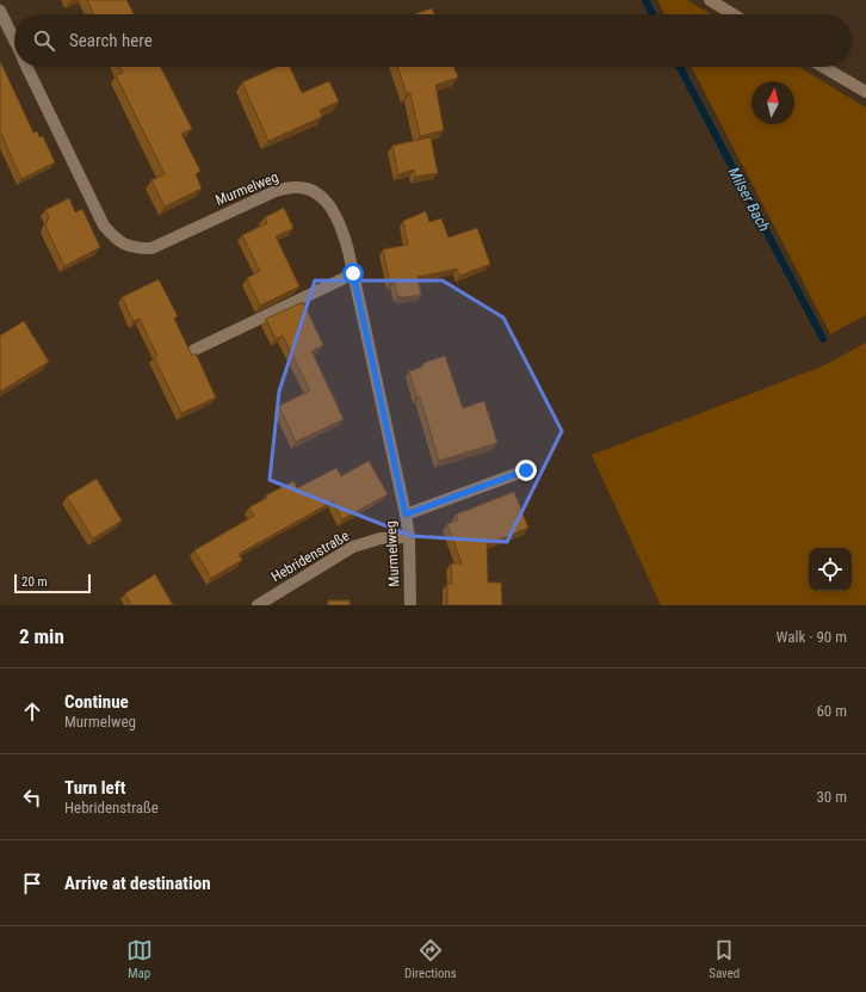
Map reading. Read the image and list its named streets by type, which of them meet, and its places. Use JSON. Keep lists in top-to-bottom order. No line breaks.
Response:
{"streets":{"street":["Murmelweg","Hebridenstraße"]},"crossings":[["Murmelweg","Hebridenstraße"]],"water":["Milser Bach"],"scale_bar":"20 m","north":"top","page":{"search":"Search here","scale":"20 m","heading":["2 min","Walk · 90 m"],"list":[["Continue","Murmelweg","60 m"],["Turn left","Hebridenstraße","30 m"],"Arrive at destination"],"nav":["Map","Directions","Saved"]}}
